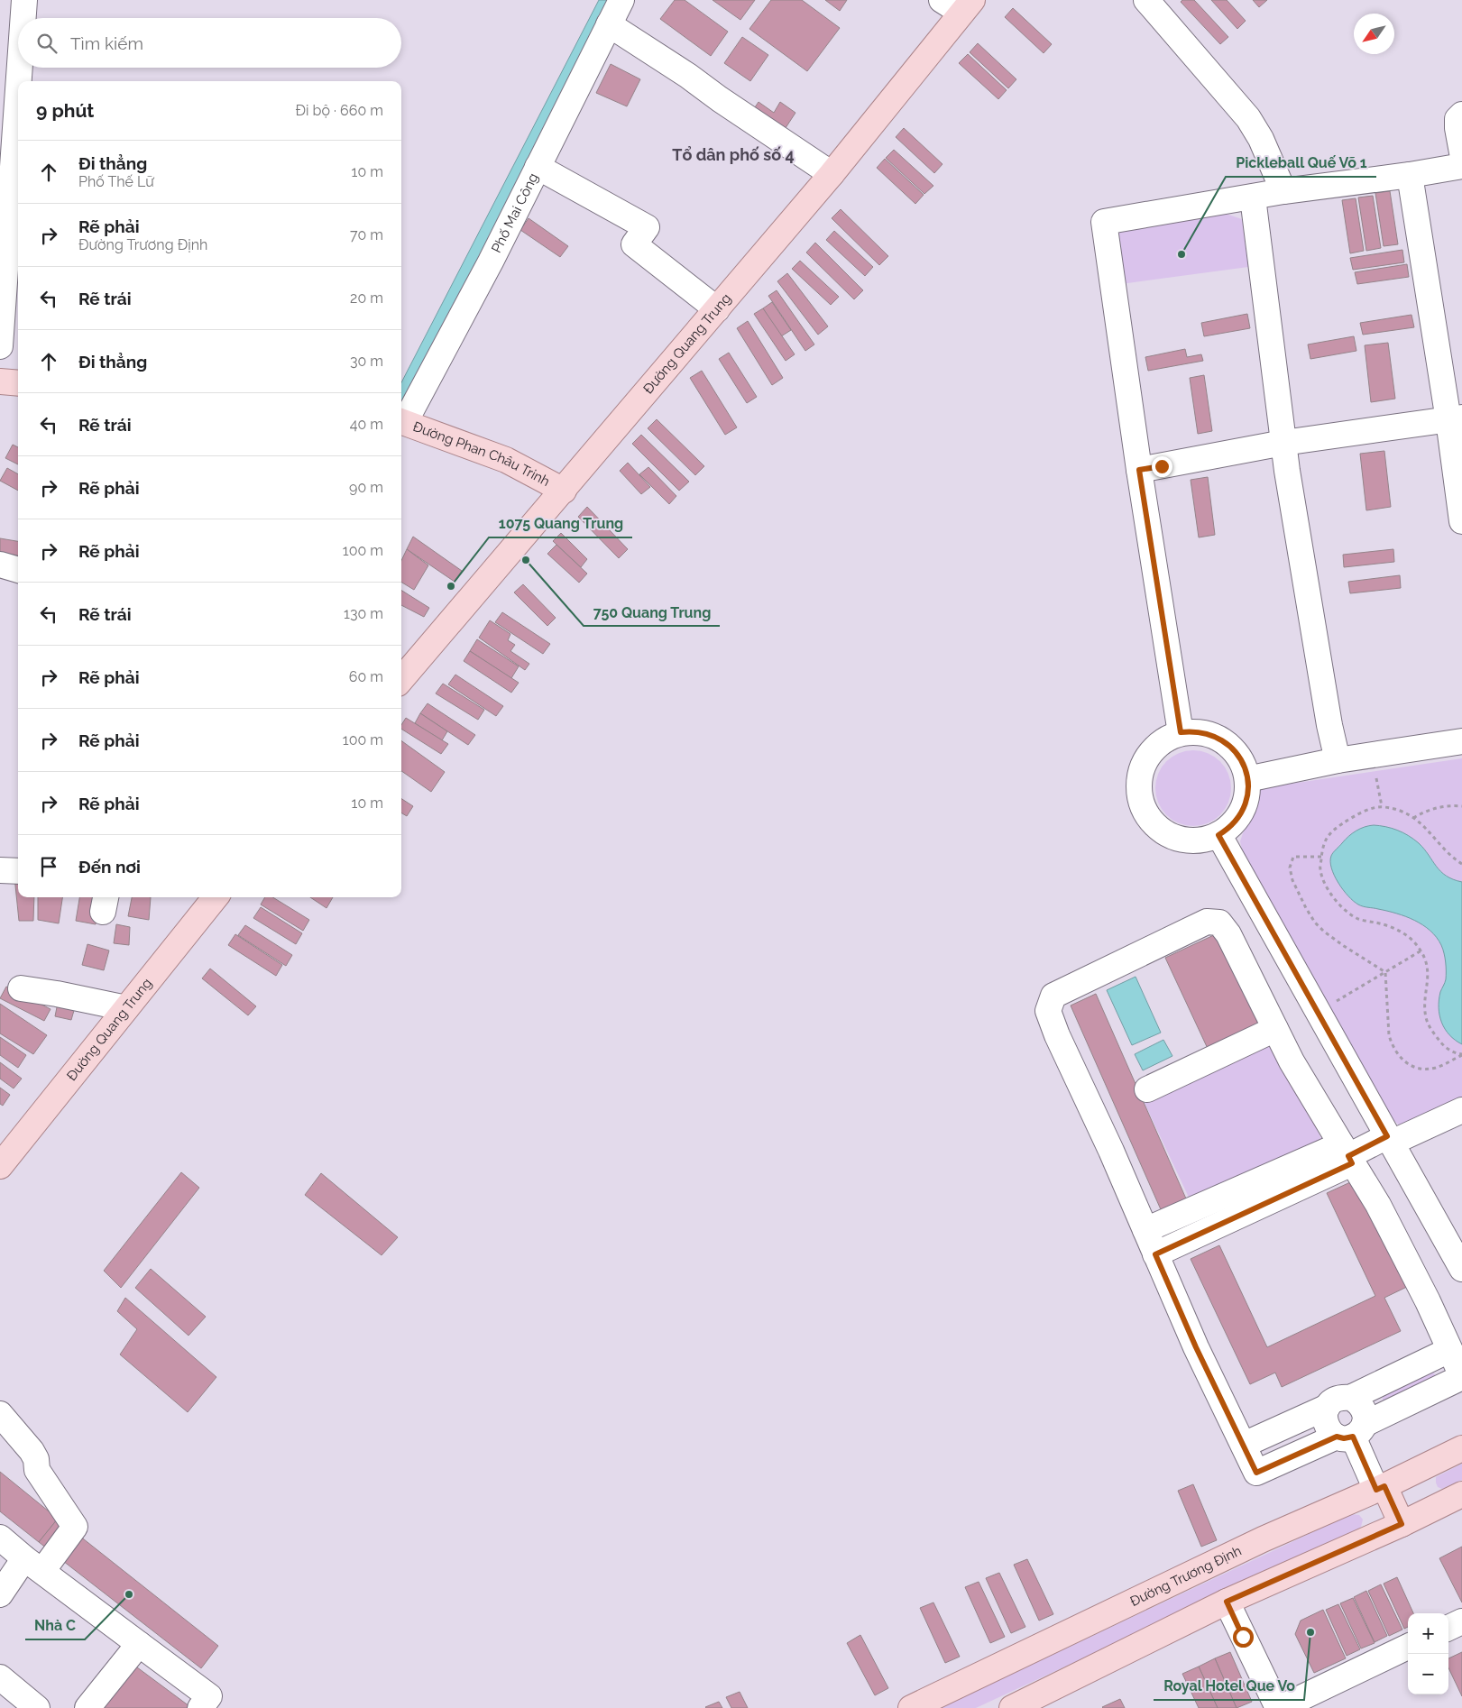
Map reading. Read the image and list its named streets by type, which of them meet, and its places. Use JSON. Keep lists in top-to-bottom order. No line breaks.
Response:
{"streets":{"main road":["Đường Quang Trung","Đường Phan Châu Trinh","Đường Trương Định"],"street":["Phố Mai Công"]},"crossings":[["Phố Mai Công","Đường Phan Châu Trinh"],["Đường Quang Trung","Đường Phan Châu Trinh"]],"districts":["Tổ dân phố số 4"],"places":["Pickleball Quế Võ 1","750 Quang Trung","1075 Quang Trung","Nhà C","Royal Hotel Que Vo"],"north":"bottom left","page":{"search":"Tìm kiếm","heading":["9 phút","Đi bộ · 660 m"],"list":[["Đi thẳng","Phố Thế Lữ","10 m"],["Rẽ phải","Đường Trương Định","70 m"],["Rẽ trái","20 m"],["Đi thẳng","30 m"],["Rẽ trái","40 m"],["Rẽ phải","90 m"],["Rẽ phải","100 m"],["Rẽ trái","130 m"],["Rẽ phải","60 m"],["Rẽ phải","100 m"],["Rẽ phải","10 m"],"Đến nơi"],"map_buttons":["+","−"]}}
